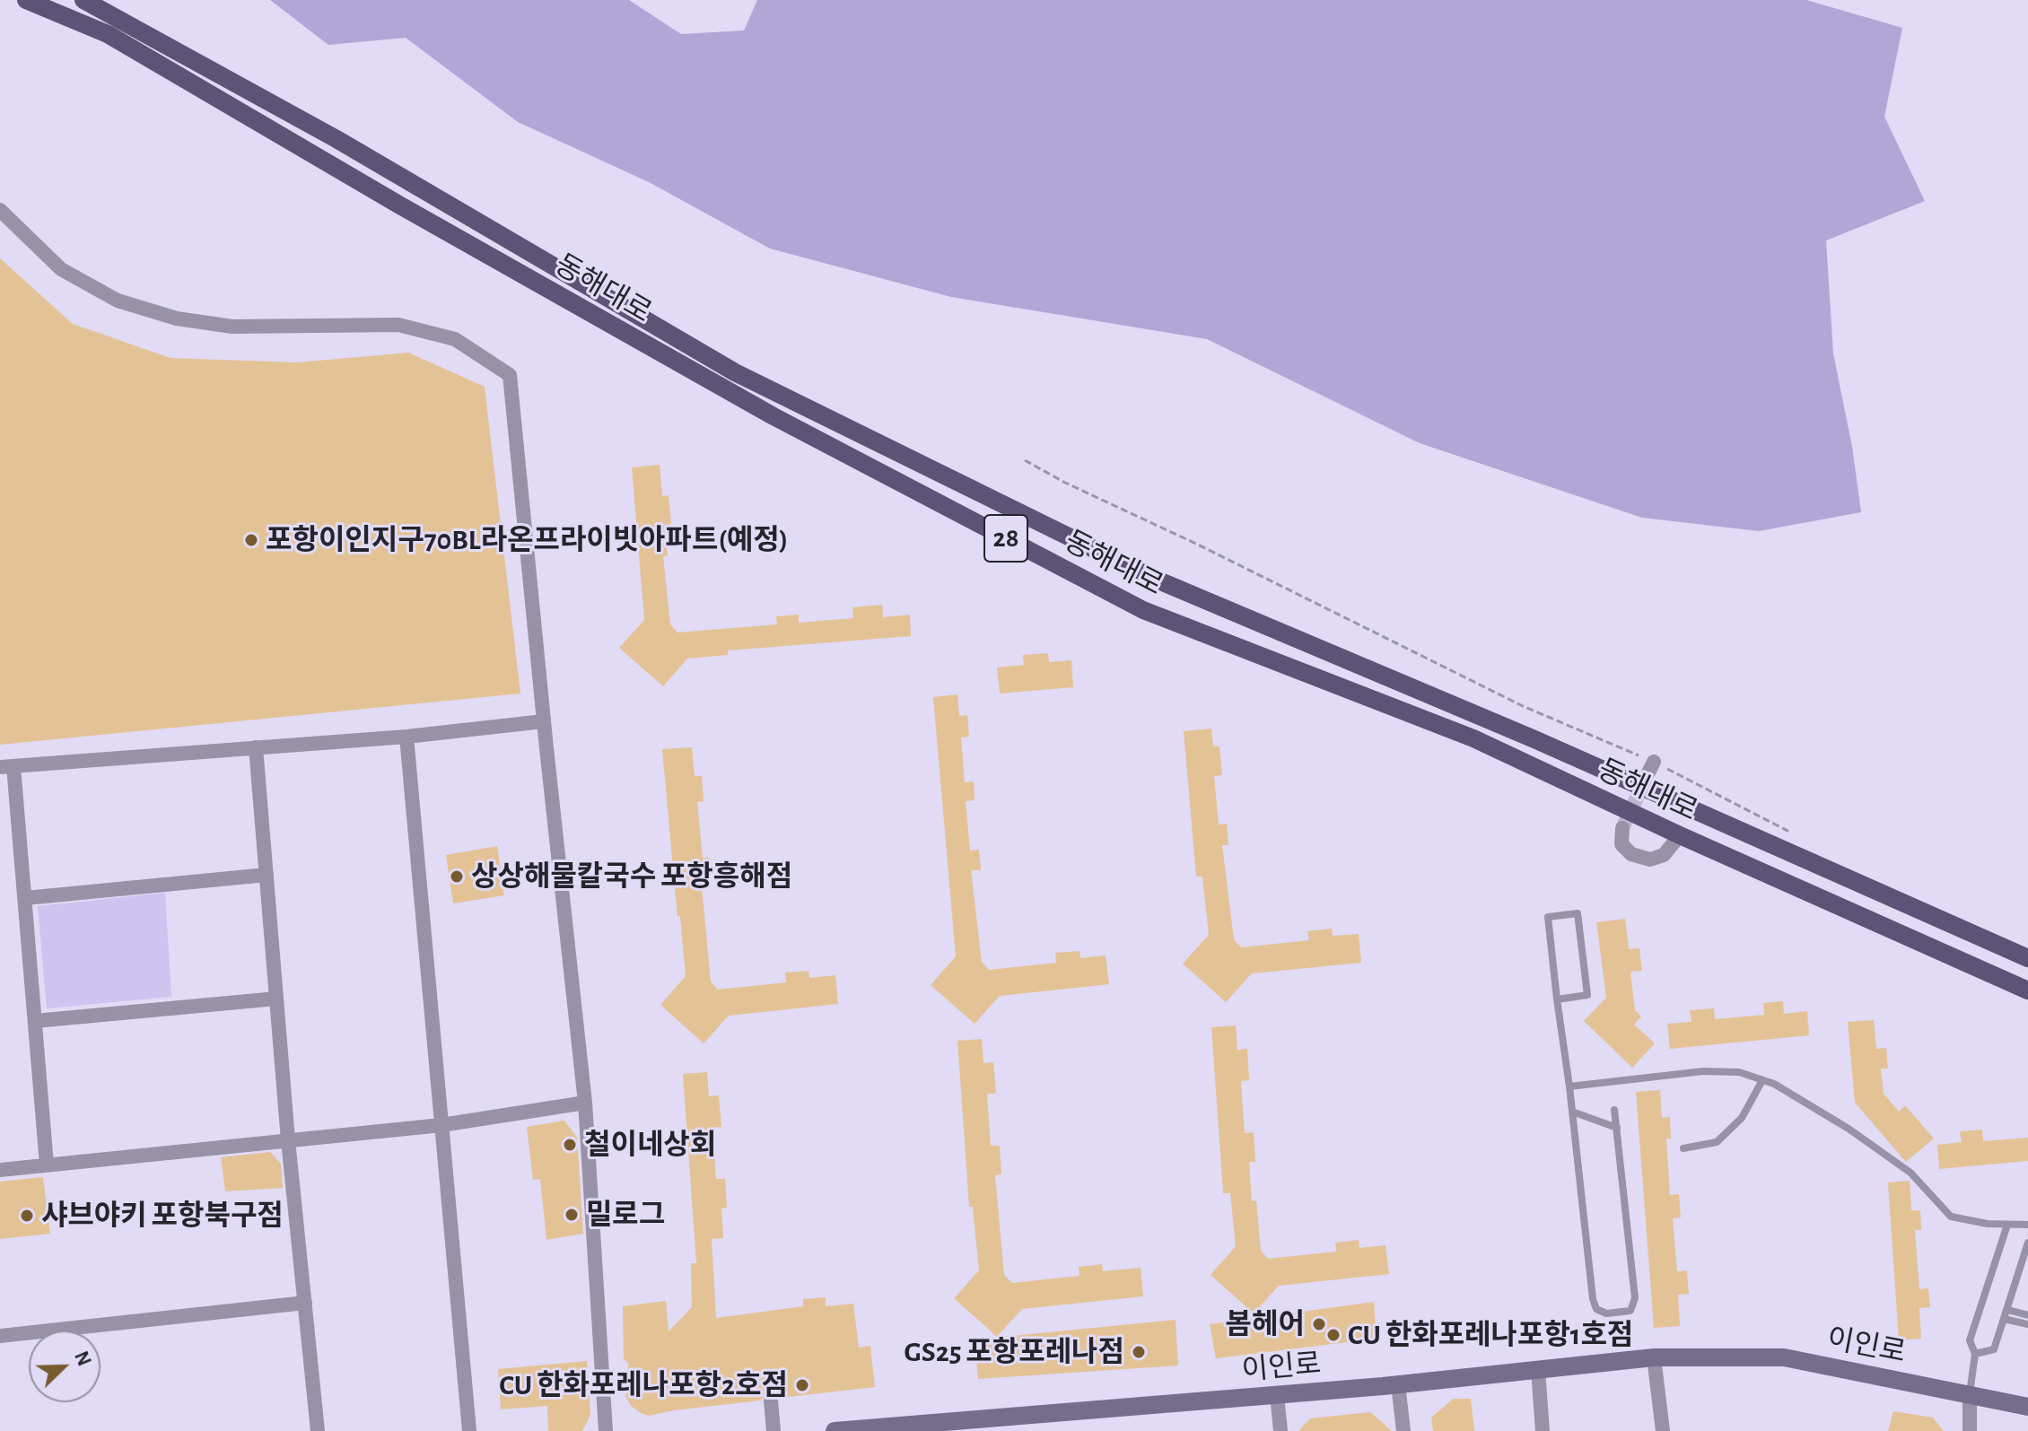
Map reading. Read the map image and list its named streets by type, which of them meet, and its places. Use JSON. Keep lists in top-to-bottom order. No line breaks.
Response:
{"streets":{"main road":["동해대로","28"],"street":["이인로"]},"places":["포항이인지구70BL라온프라이빗아파트(예정)","상상해물칼국수 포항흥해점","철이네상회","밀로그","샤브야키 포항북구점","봄헤어","CU 한화포레나포항1호점","GS25 포항포레나점","CU 한화포레나포항2호점"],"north":"top right"}
